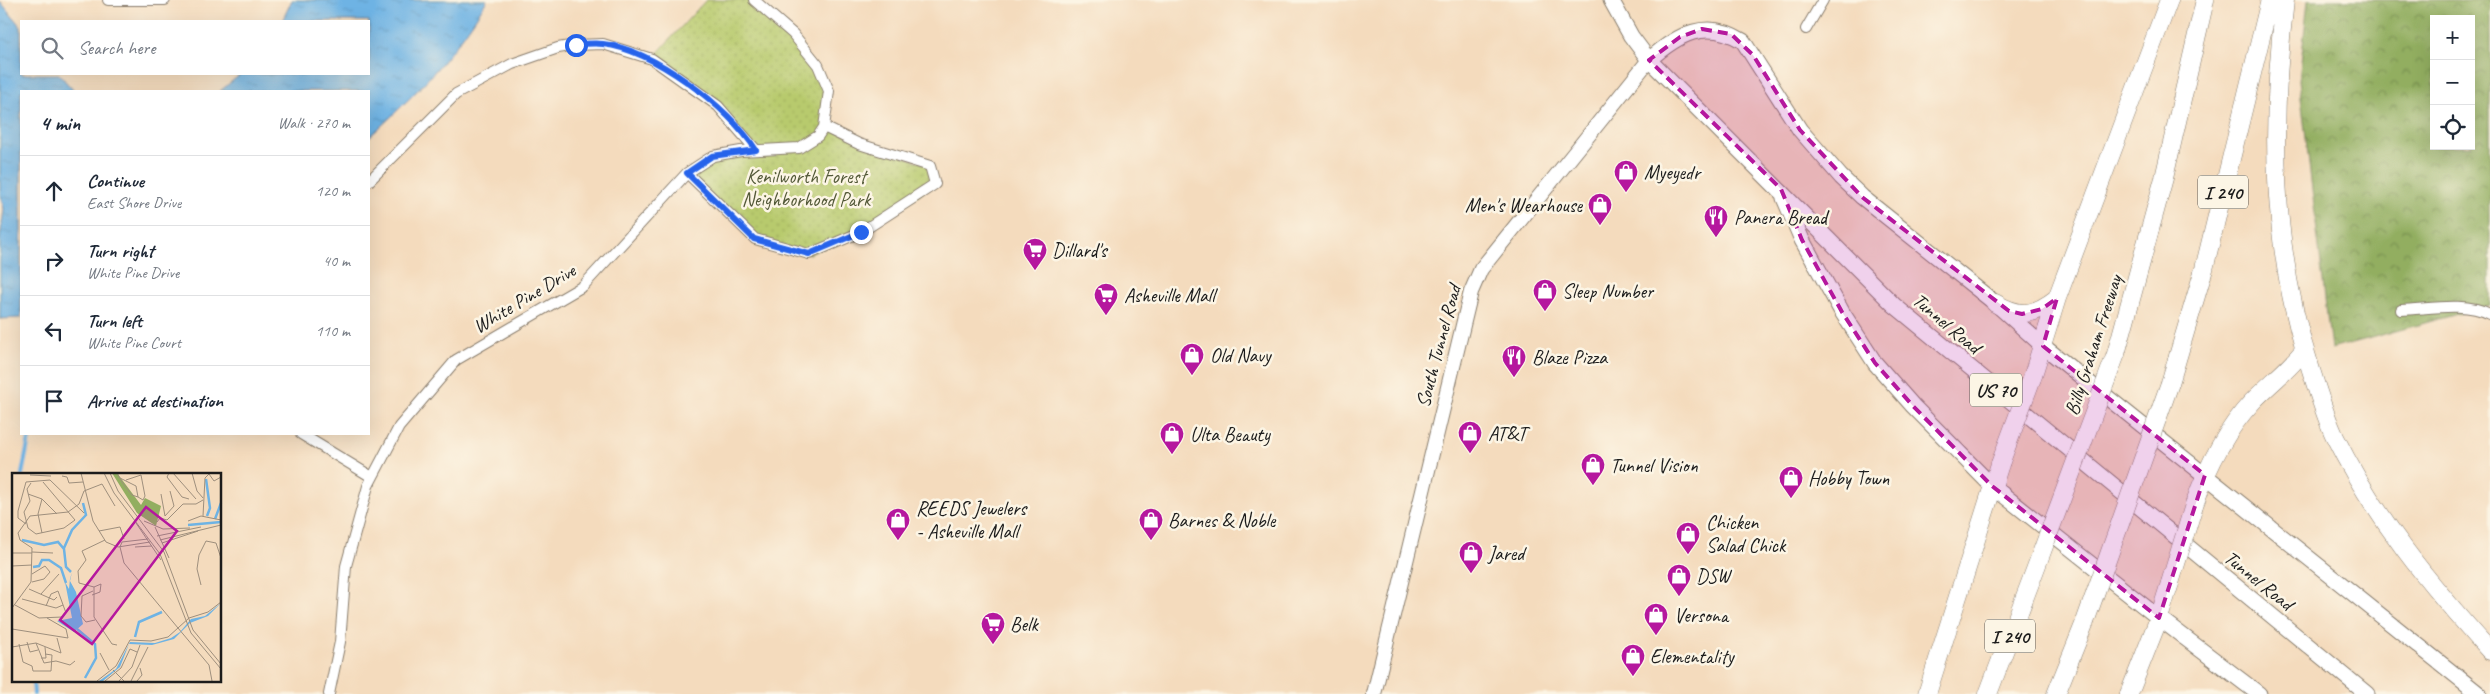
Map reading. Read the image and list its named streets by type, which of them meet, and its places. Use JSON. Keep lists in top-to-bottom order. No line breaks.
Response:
{"streets":{"highway":["I 240","Billy Graham Freeway"],"main road":["Tunnel Road","South Tunnel Road","US 70"],"street":["White Pine Drive"]},"crossings":[["Tunnel Road","South Tunnel Road"]],"parks":["Kenilworth Forest Neighborhood Park"],"places":{"shop":["Myeyedr","Men's Wearhouse","Sleep Number","Old Navy","AT&T","Ulta Beauty","Tunnel Vision","Hobby Town","REEDS Jewelers - Asheville Mall","Barnes & Noble","Chicken Salad Chick","Jared","DSW","Versona","Elementality"],"restaurant":["Panera Bread","Blaze Pizza"],"supermarket":["Dillard's","Asheville Mall","Belk"]},"page":{"map_buttons":["+","−"],"search":"Search here","heading":["4 min","Walk · 270 m"],"list":[["Continue","East Shore Drive","120 m"],["Turn right","White Pine Drive","40 m"],["Turn left","White Pine Court","110 m"],"Arrive at destination"]}}
